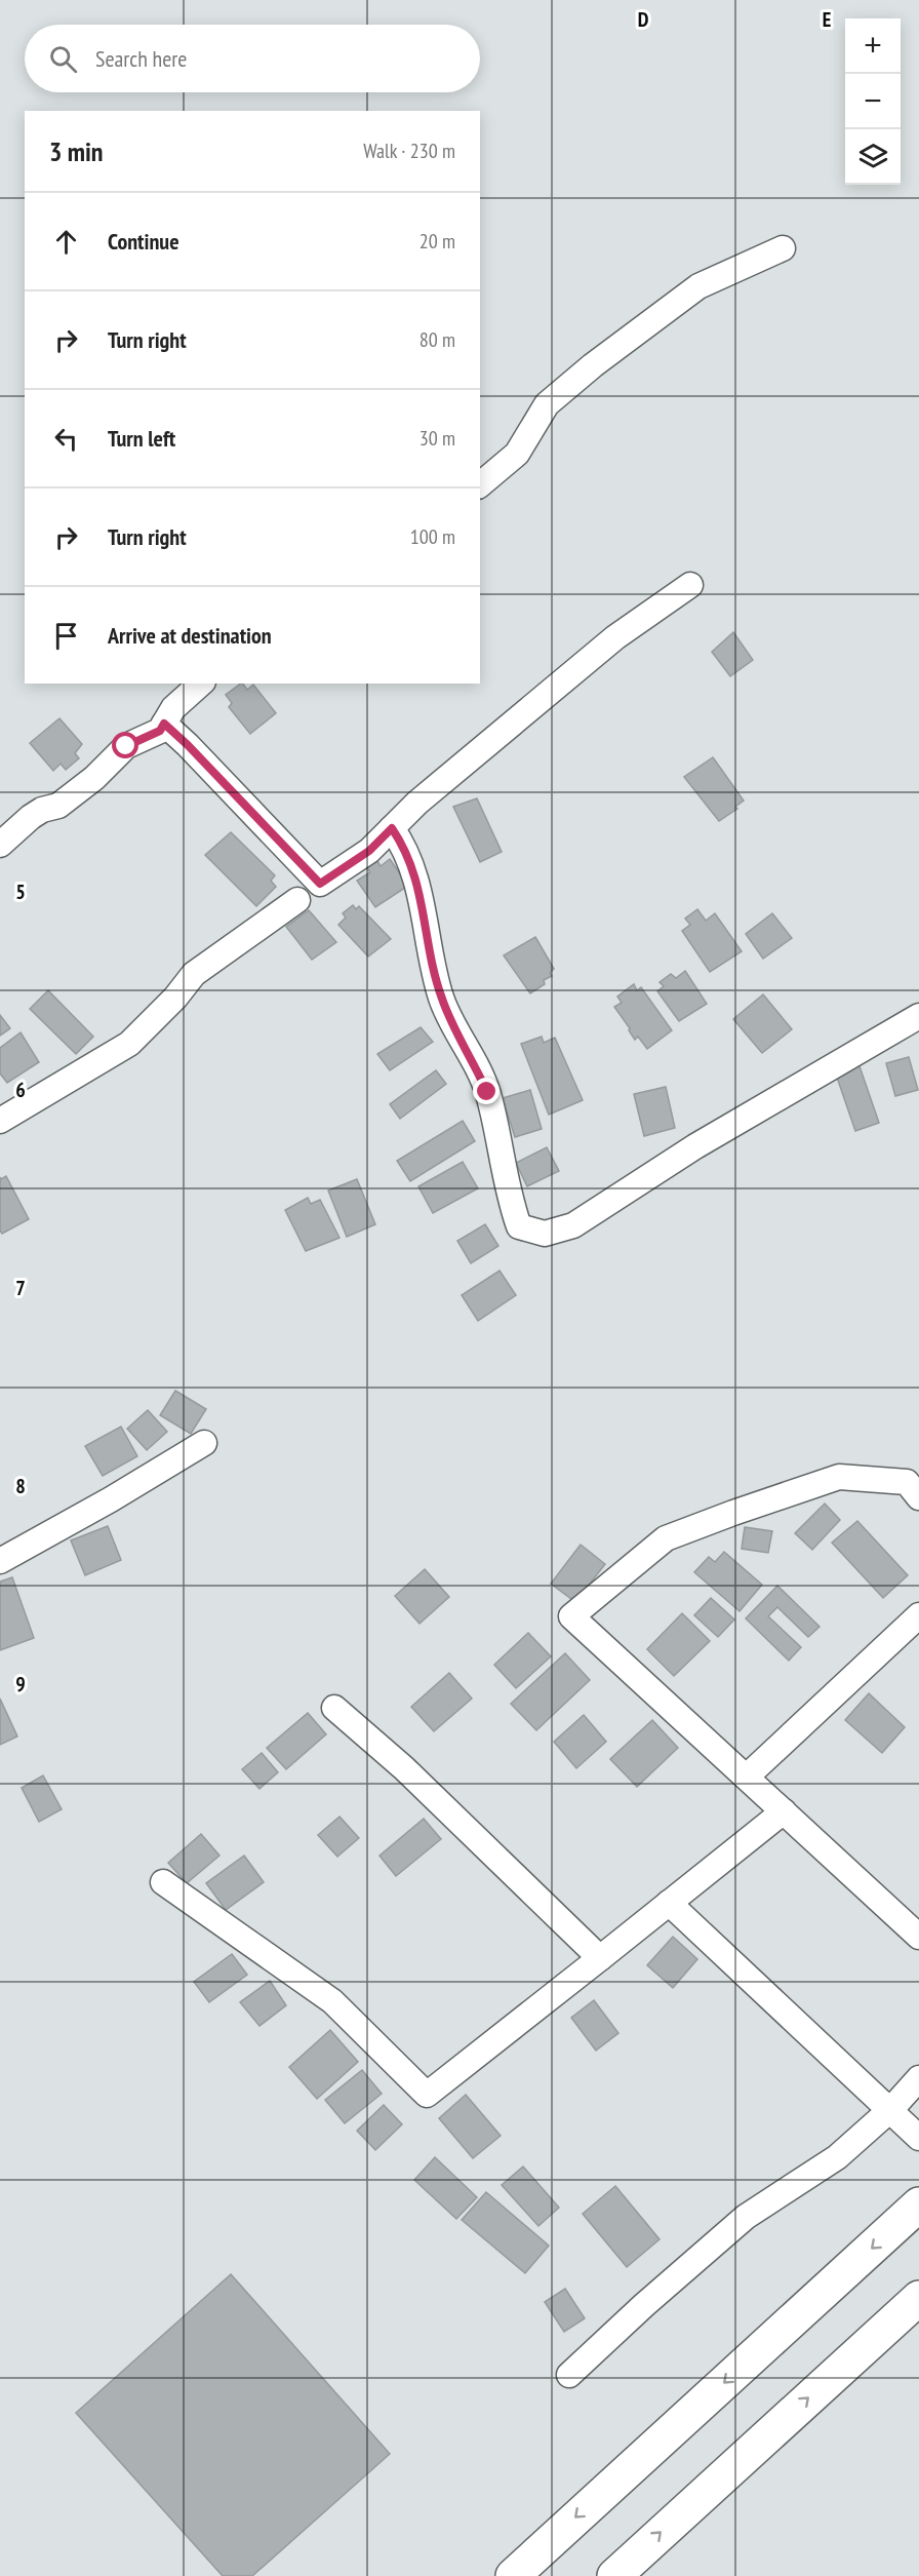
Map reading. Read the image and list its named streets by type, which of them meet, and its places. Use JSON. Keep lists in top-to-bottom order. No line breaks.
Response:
{"page":{"map_buttons":["+","−"],"search":"Search here","heading":["3 min","Walk · 230 m"],"list":[["Continue","20 m"],["Turn right","80 m"],["Turn left","30 m"],["Turn right","100 m"],"Arrive at destination"]},"grid":{"columns":["D","E"],"rows":["5","6","7","8","9"]}}
